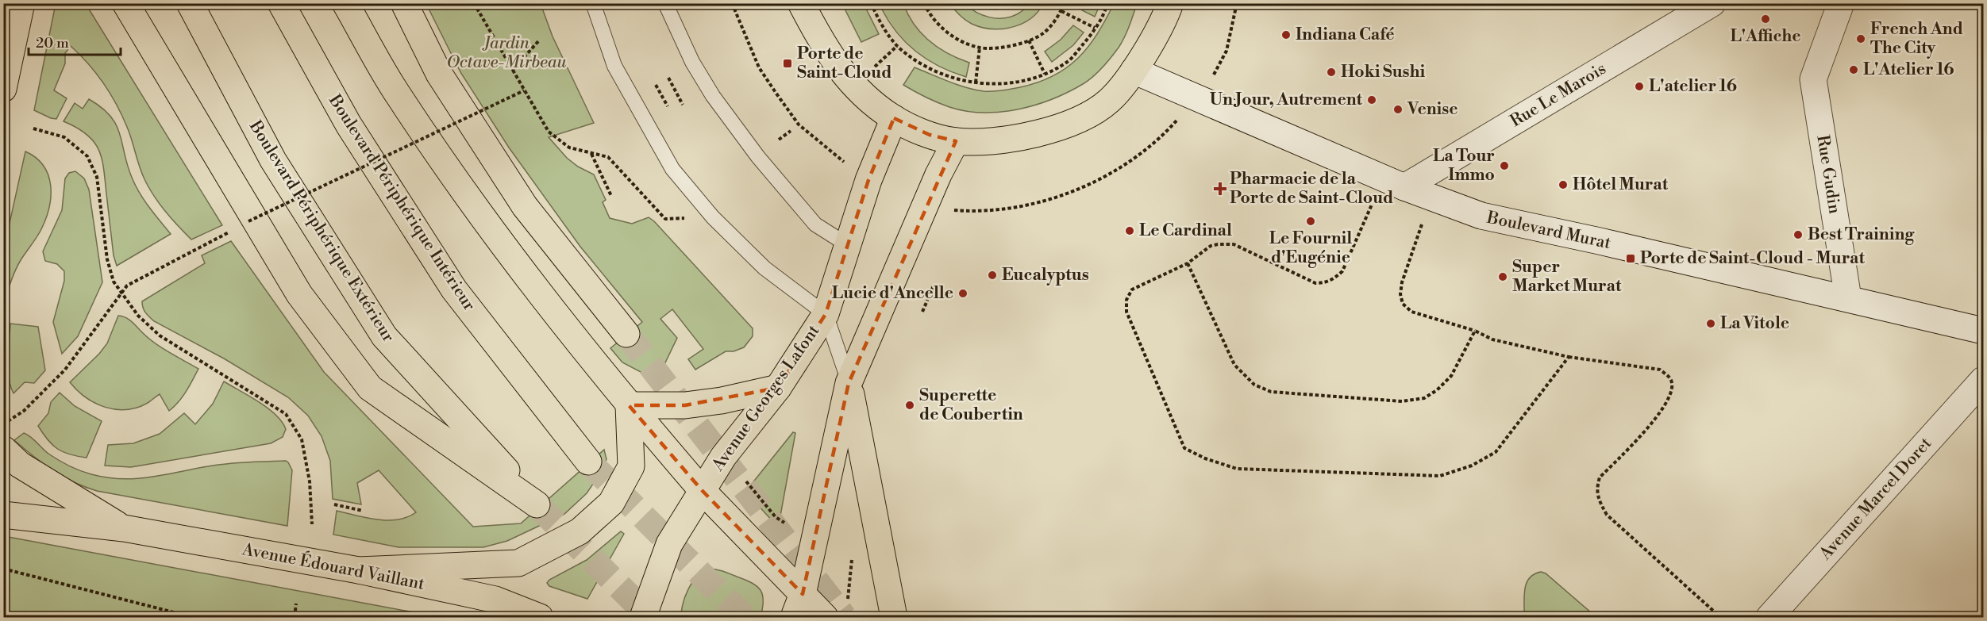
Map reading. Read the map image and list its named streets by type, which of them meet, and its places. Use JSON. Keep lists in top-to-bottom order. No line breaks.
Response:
{"streets":{"main road":["Boulevard Périphérique Intérieur","Boulevard Périphérique Extérieur","Avenue Georges Lafont","Avenue Édouard Vaillant"],"street":["Rue Le Marois","Rue Gudin","Boulevard Murat","Avenue Marcel Doret"]},"crossings":[["Rue Le Marois","Boulevard Murat"],["Rue Gudin","Boulevard Murat"]],"parks":["Jardin Octave-Mirbeau"],"places":{"other":["L'Affiche","Indiana Café","French And The City","L'Atelier 16","Hoki Sushi","L'atelier 16","Un Jour, Autrement","Venise","La Tour Immo","Hôtel Murat","Le Fournil d'Eugénie","Le Cardinal","Best Training","Eucalyptus","Super Market Murat","Lucie d'Ancelle","La Vitole","Superette de Coubertin"],"transit":["Porte de Saint-Cloud","Porte de Saint-Cloud - Murat"],"health":["Pharmacie de la Porte de Saint-Cloud"]},"scale_bar":"20 m"}
